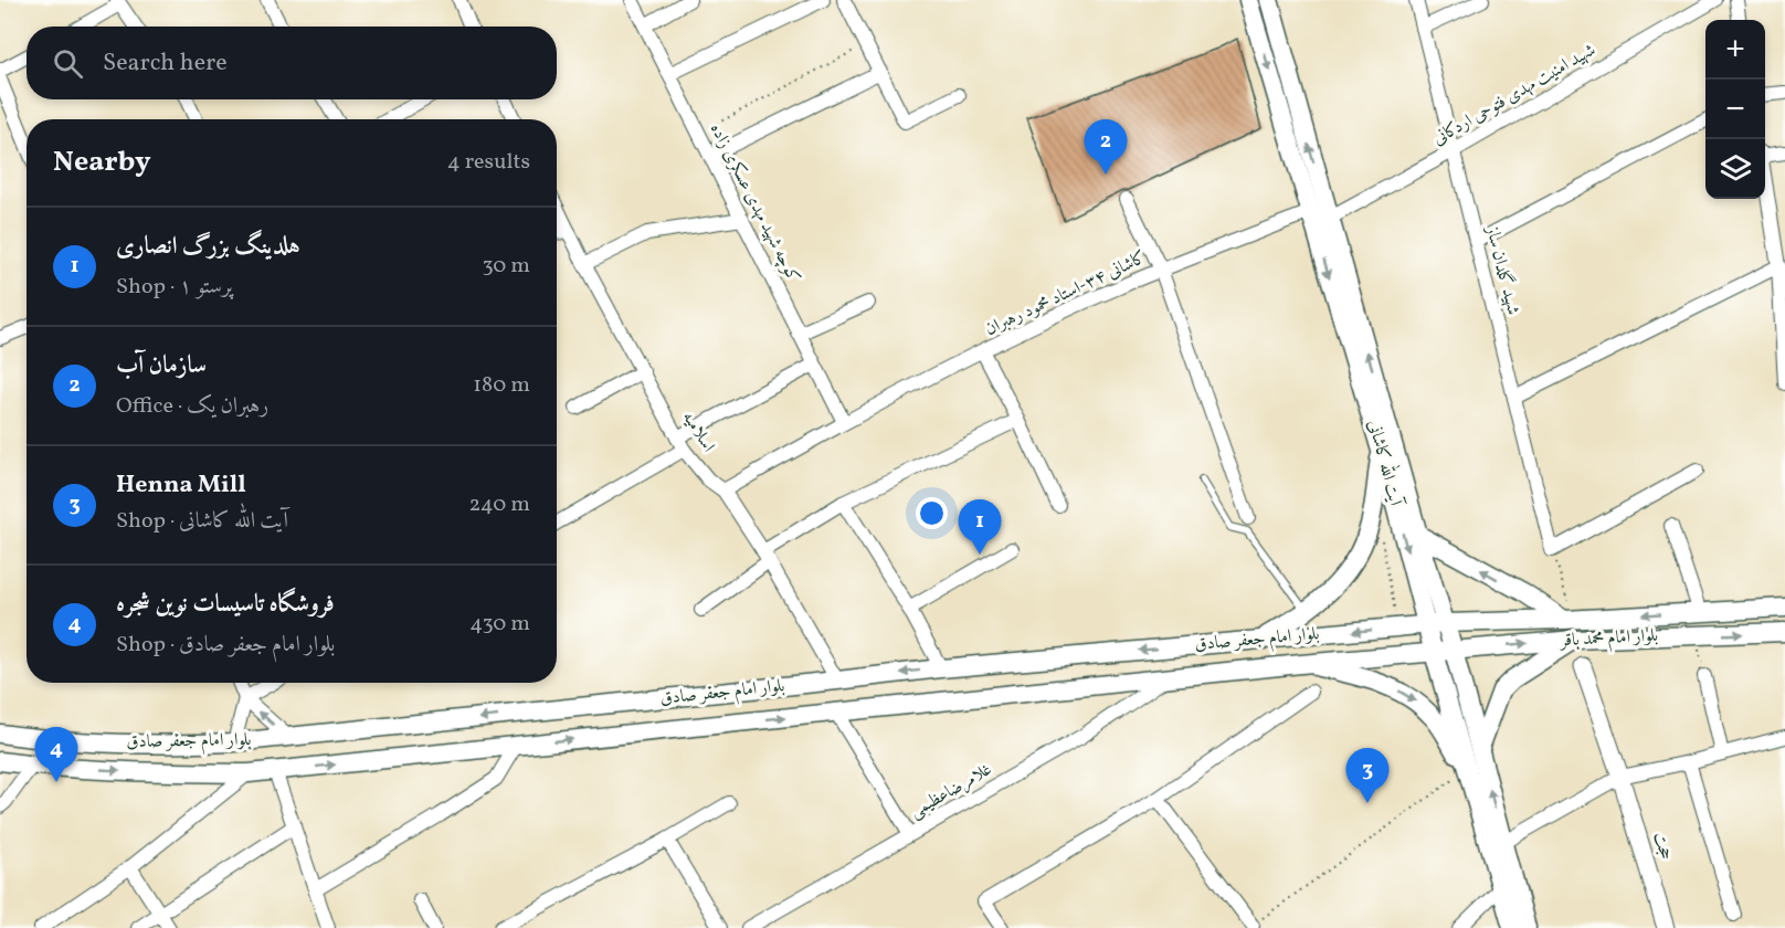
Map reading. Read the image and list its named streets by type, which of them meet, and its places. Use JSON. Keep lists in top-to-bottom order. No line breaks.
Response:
{"streets":{"main road":["آیت الله کاشانی","بلوار امام محمد باقر","بلوار امام جعفر صادق"],"street":["شهید امنیت مهدی فتوحی اردکانی","کوچه شهید مهدی عسکری زاده","شهید گلدان ساز","کاشانی ۳۴-استاد محمود رهبران","اسلامیه","غلامرضاعظیمی","حجت"]},"crossings":[["شهید امنیت مهدی فتوحی اردکانی","شهید گلدان ساز"],["شهید امنیت مهدی فتوحی اردکانی","آیت الله کاشانی"],["کوچه شهید مهدی عسکری زاده","کاشانی ۳۴-استاد محمود رهبران"],["کاشانی ۳۴-استاد محمود رهبران","اسلامیه"],["کاشانی ۳۴-استاد محمود رهبران","آیت الله کاشانی"],["اسلامیه","بلوار امام جعفر صادق"],["آیت الله کاشانی","بلوار امام محمد باقر"],["آیت الله کاشانی","بلوار امام جعفر صادق"],["بلوار امام محمد باقر","بلوار امام جعفر صادق"],["بلوار امام جعفر صادق","غلامرضاعظیمی"]],"page":{"map_buttons":["+","−"],"search":"Search here","pins":["2","1","4","3"],"heading":["Nearby","4 results"],"list":[{"mark":"1","name":"هلدینگ بزرگ انصاری","note":"Shop · پرستو ۱","value":"30 m"},{"mark":"2","name":"سازمان آب","note":"Office · رهبران یک","value":"180 m"},{"mark":"3","name":"Henna Mill","note":"Shop · آیت الله کاشانی","value":"240 m"},{"mark":"4","name":"فروشگاه تاسیسات نوین شجره","note":"Shop · بلوار امام جعفر صادق","value":"430 m"}]}}
